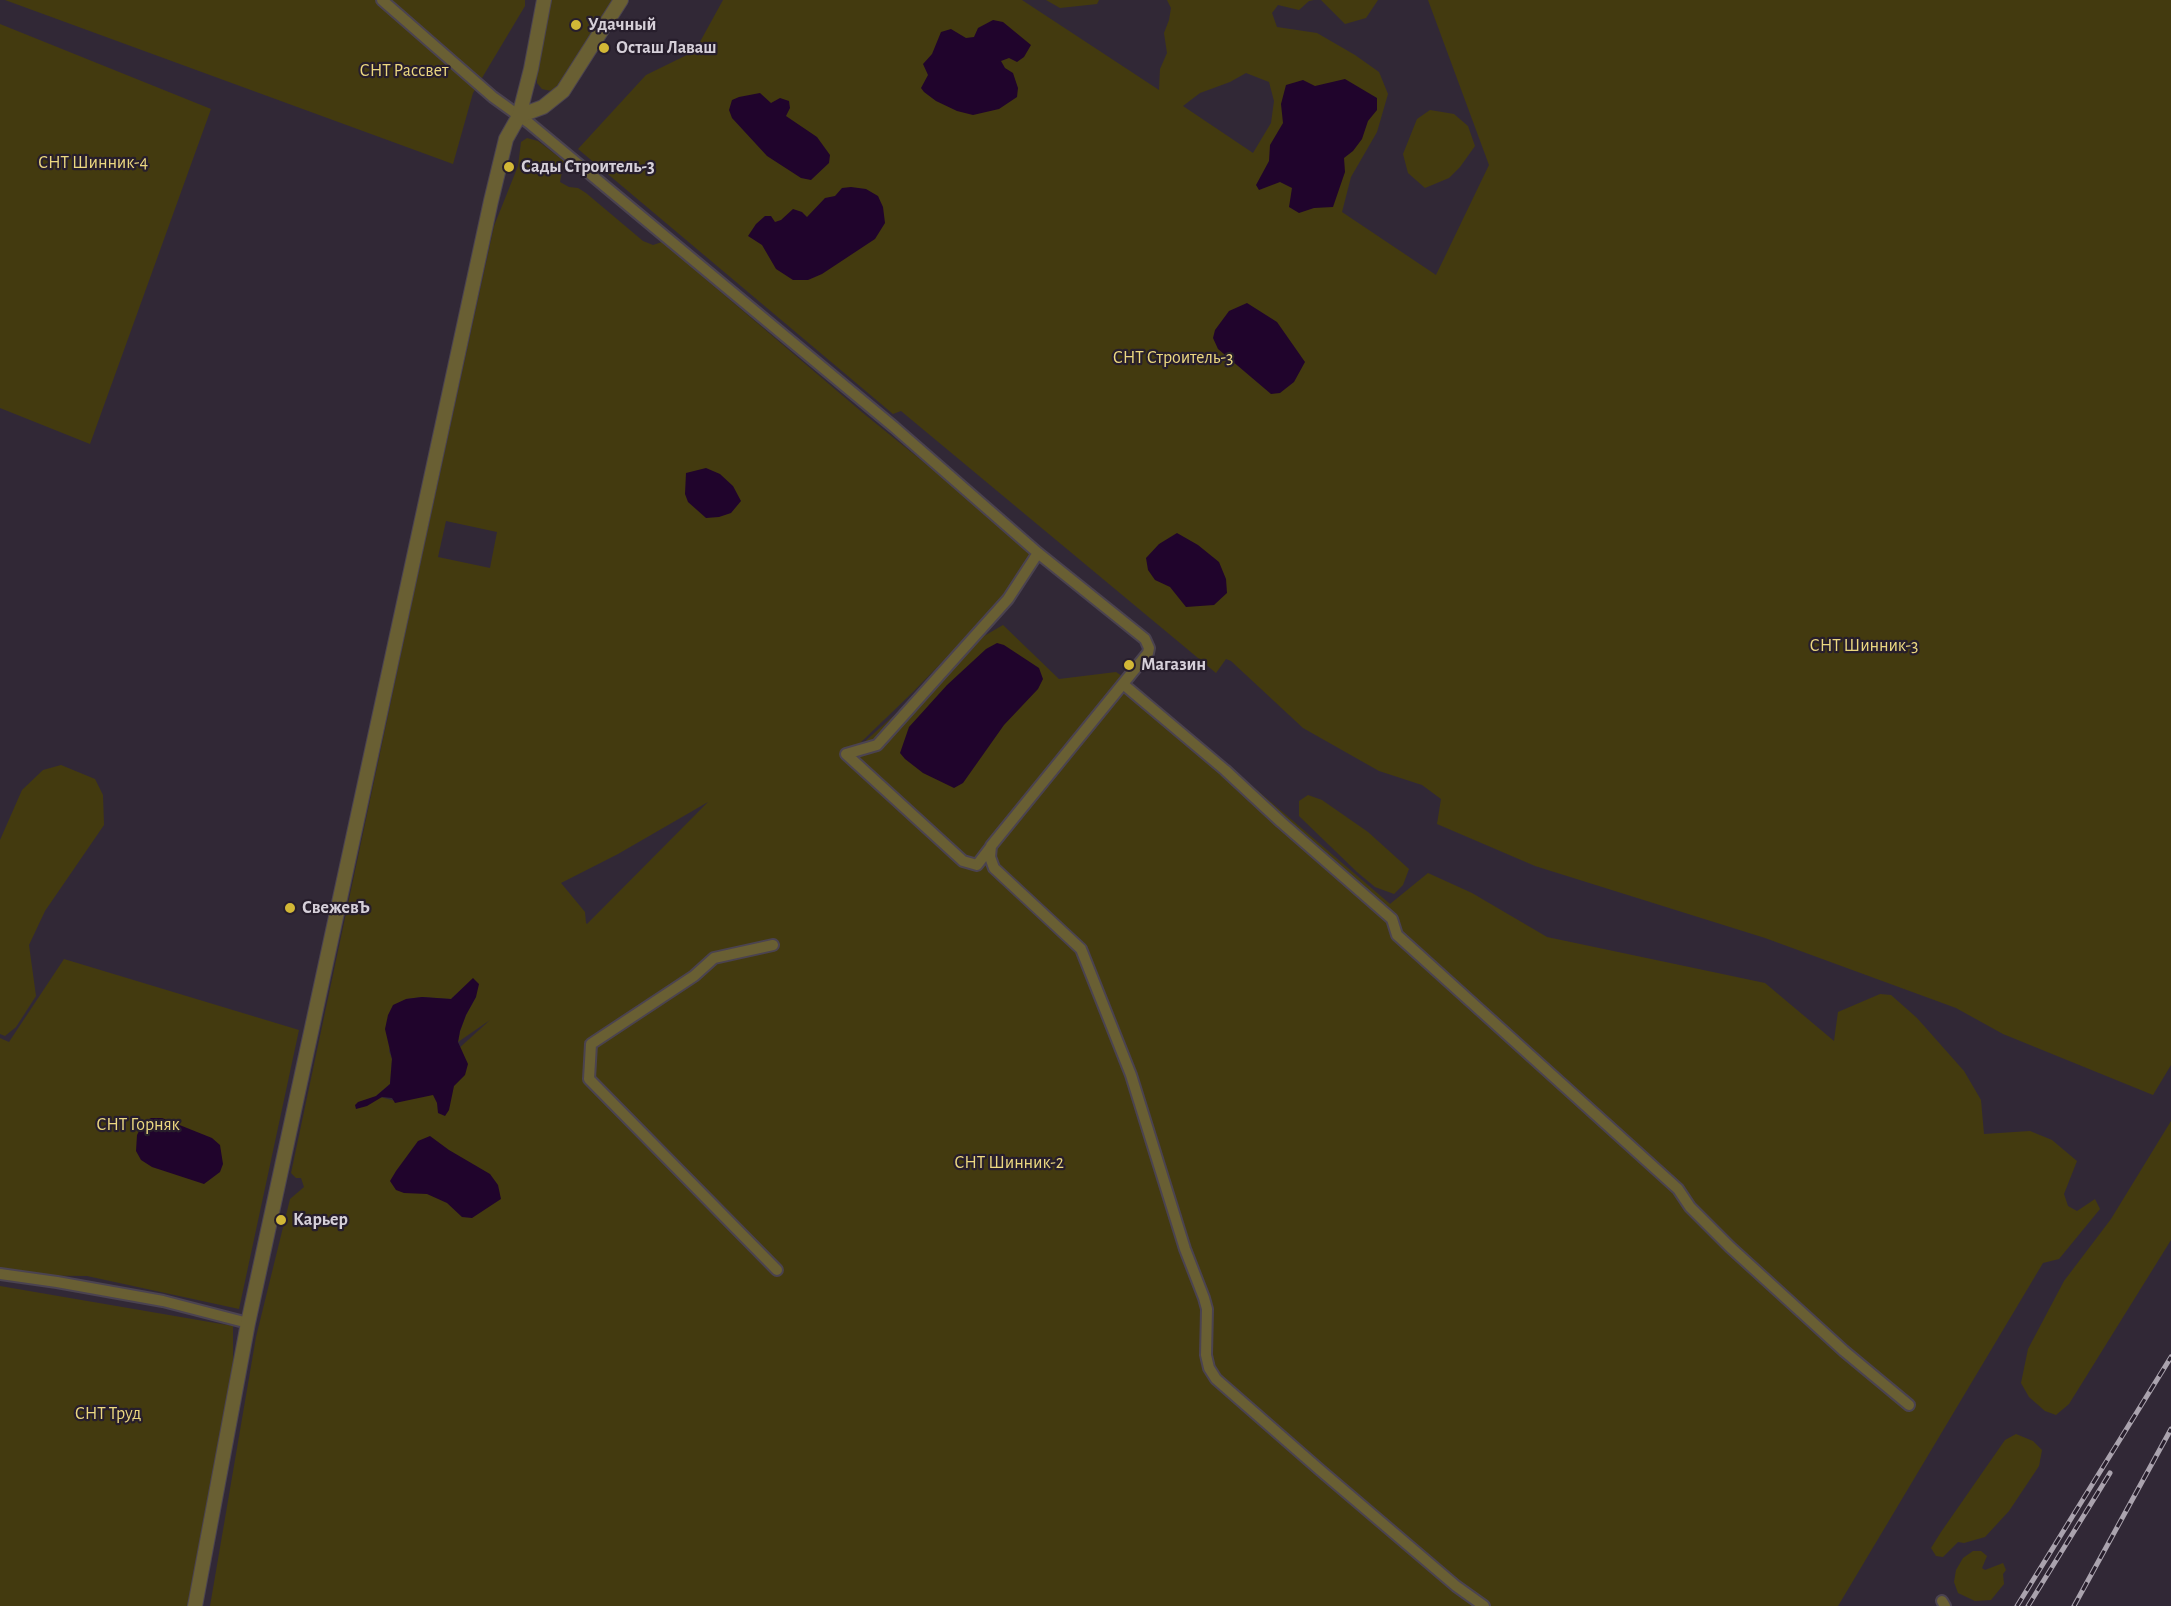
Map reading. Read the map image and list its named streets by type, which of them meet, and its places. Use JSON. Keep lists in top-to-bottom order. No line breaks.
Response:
{"parks":["СНТ Рассвет","СНТ Шинник-4","СНТ Строитель-3","СНТ Шинник-3","СНТ Горняк","СНТ Шинник-2","СНТ Труд"],"places":["Удачный","Осташ Лаваш","Сады Строитель-3","Магазин","СвежевЪ","Карьер"]}
